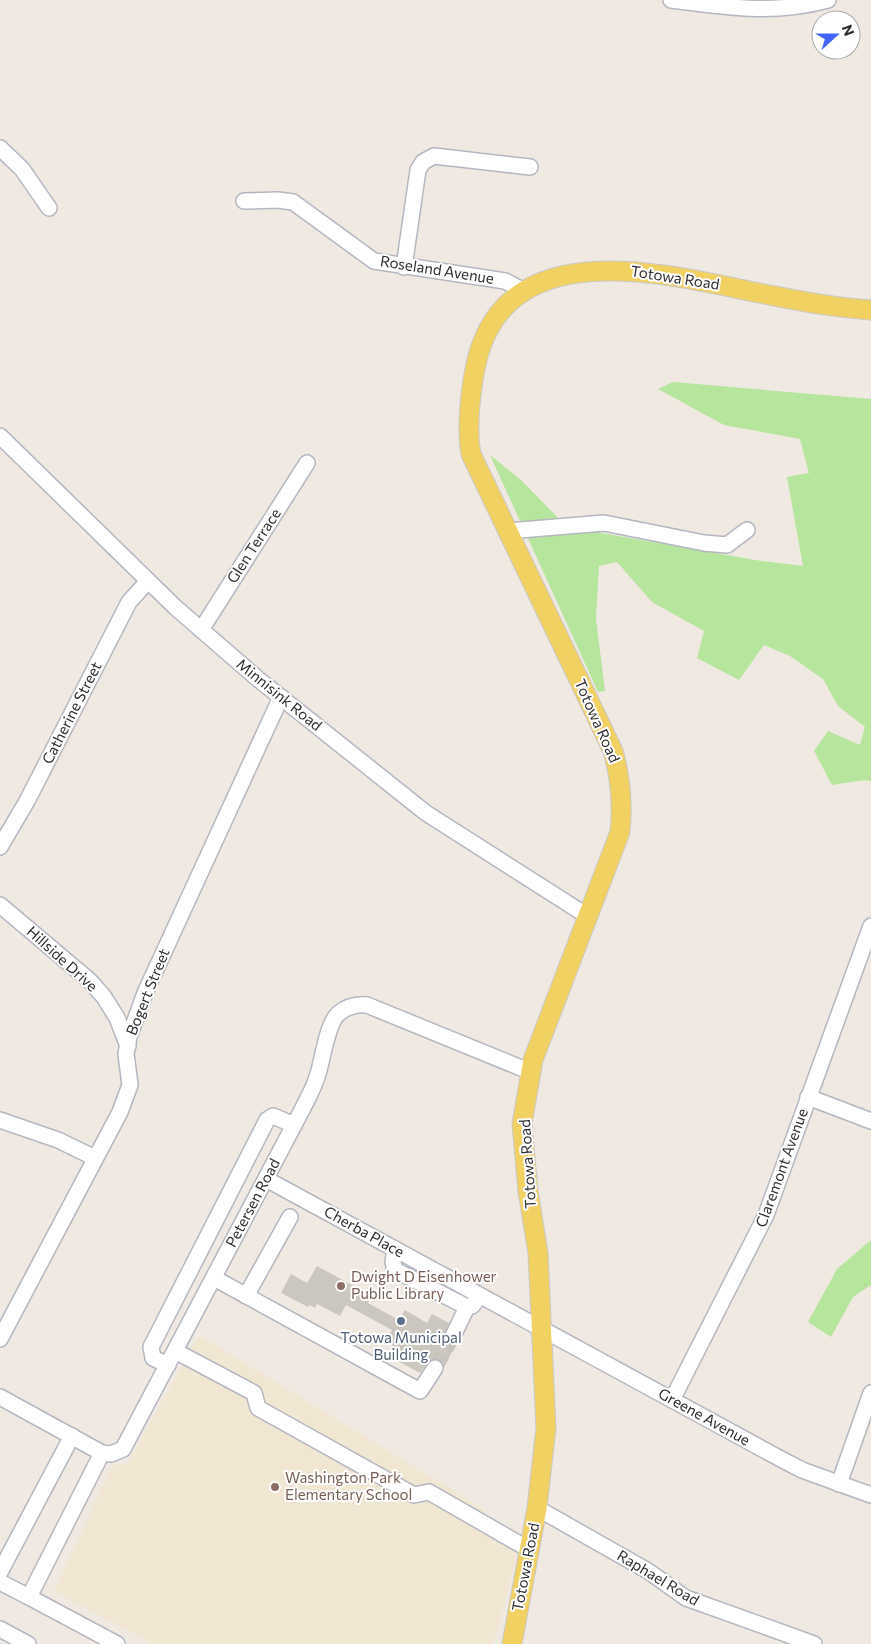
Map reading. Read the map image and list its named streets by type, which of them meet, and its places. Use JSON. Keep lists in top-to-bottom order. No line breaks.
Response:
{"streets":{"main road":["Totowa Road"],"street":["Roseland Avenue","Glen Terrace","Minnisink Road","Catherine Street","Hillside Drive","Bogert Street","Claremont Avenue","Petersen Road","Cherba Place","Greene Avenue","Raphael Road"]},"crossings":[["Roseland Avenue","Totowa Road"],["Totowa Road","Minnisink Road"],["Totowa Road","Petersen Road"],["Totowa Road","Cherba Place"],["Totowa Road","Greene Avenue"],["Totowa Road","Raphael Road"],["Glen Terrace","Minnisink Road"],["Minnisink Road","Catherine Street"],["Minnisink Road","Bogert Street"],["Hillside Drive","Bogert Street"],["Claremont Avenue","Greene Avenue"],["Petersen Road","Cherba Place"],["Cherba Place","Greene Avenue"]],"places":["Dwight D Eisenhower Public Library","Totowa Municipal Building","Washington Park Elementary School"],"north":"right"}
